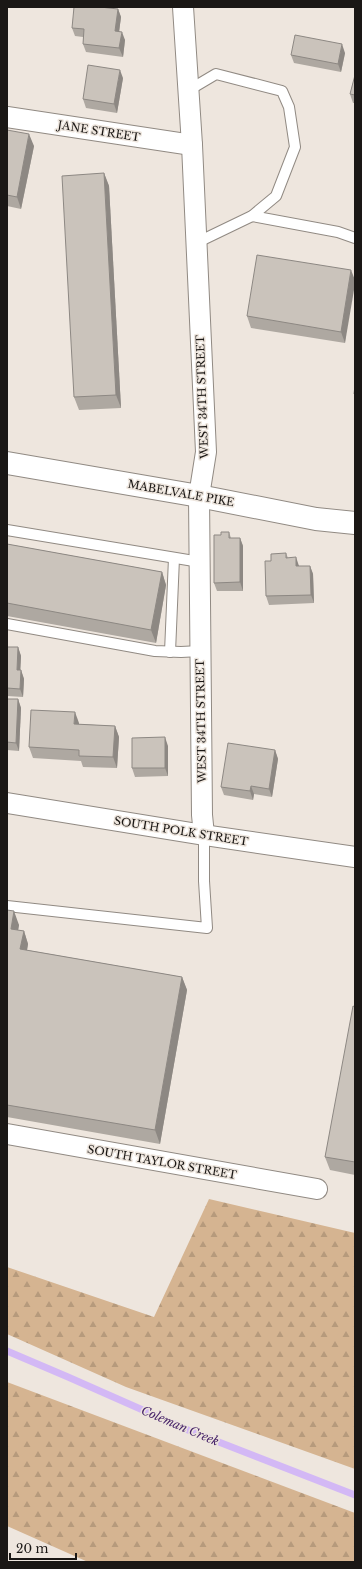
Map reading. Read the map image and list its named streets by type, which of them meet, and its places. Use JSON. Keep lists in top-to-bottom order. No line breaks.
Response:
{"streets":{"main road":["MABELVALE PIKE"],"street":["JANE STREET","WEST 34TH STREET","SOUTH POLK STREET","SOUTH TAYLOR STREET"]},"crossings":[["JANE STREET","WEST 34TH STREET"],["WEST 34TH STREET","MABELVALE PIKE"],["WEST 34TH STREET","SOUTH POLK STREET"]],"water":["Coleman Creek"],"scale_bar":"20 m"}
